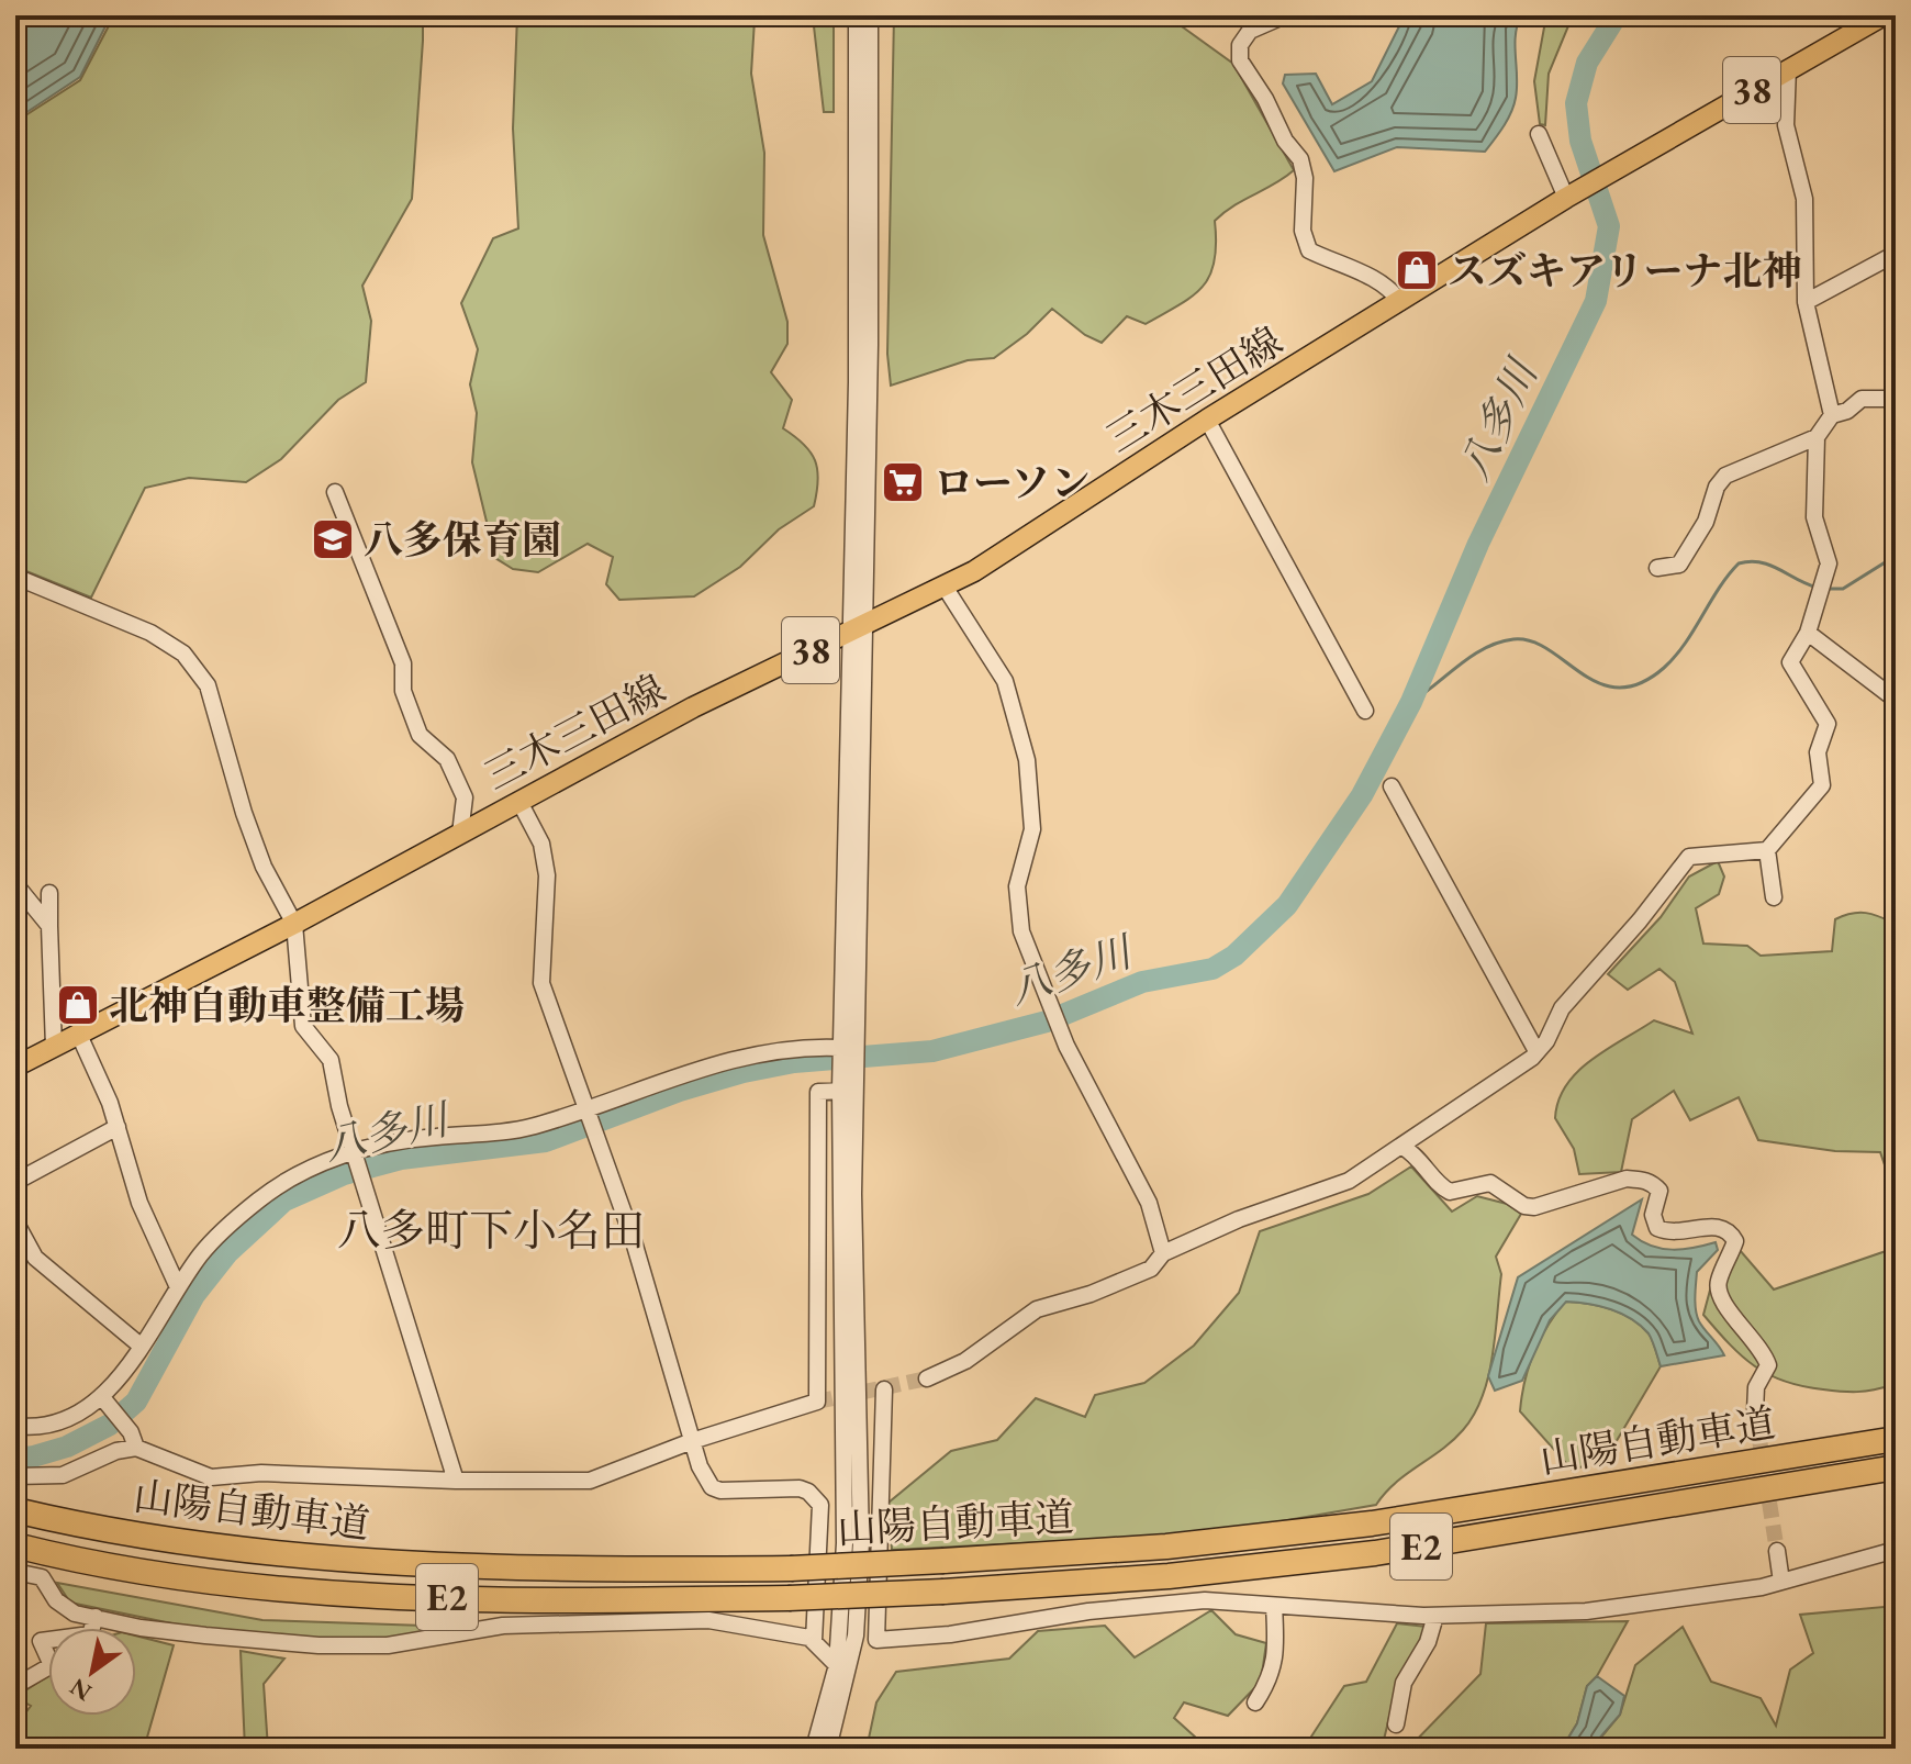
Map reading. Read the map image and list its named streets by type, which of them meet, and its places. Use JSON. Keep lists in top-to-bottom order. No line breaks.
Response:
{"streets":{"highway":["山陽自動車道","E2"],"main road":["38","三木三田線"]},"districts":["八多町下小名田"],"water":["八多川"],"places":{"shop":["スズキアリーナ北神","北神自動車整備工場"],"supermarket":["ローソン"],"school or university":["八多保育園"]},"north":"bottom left"}
